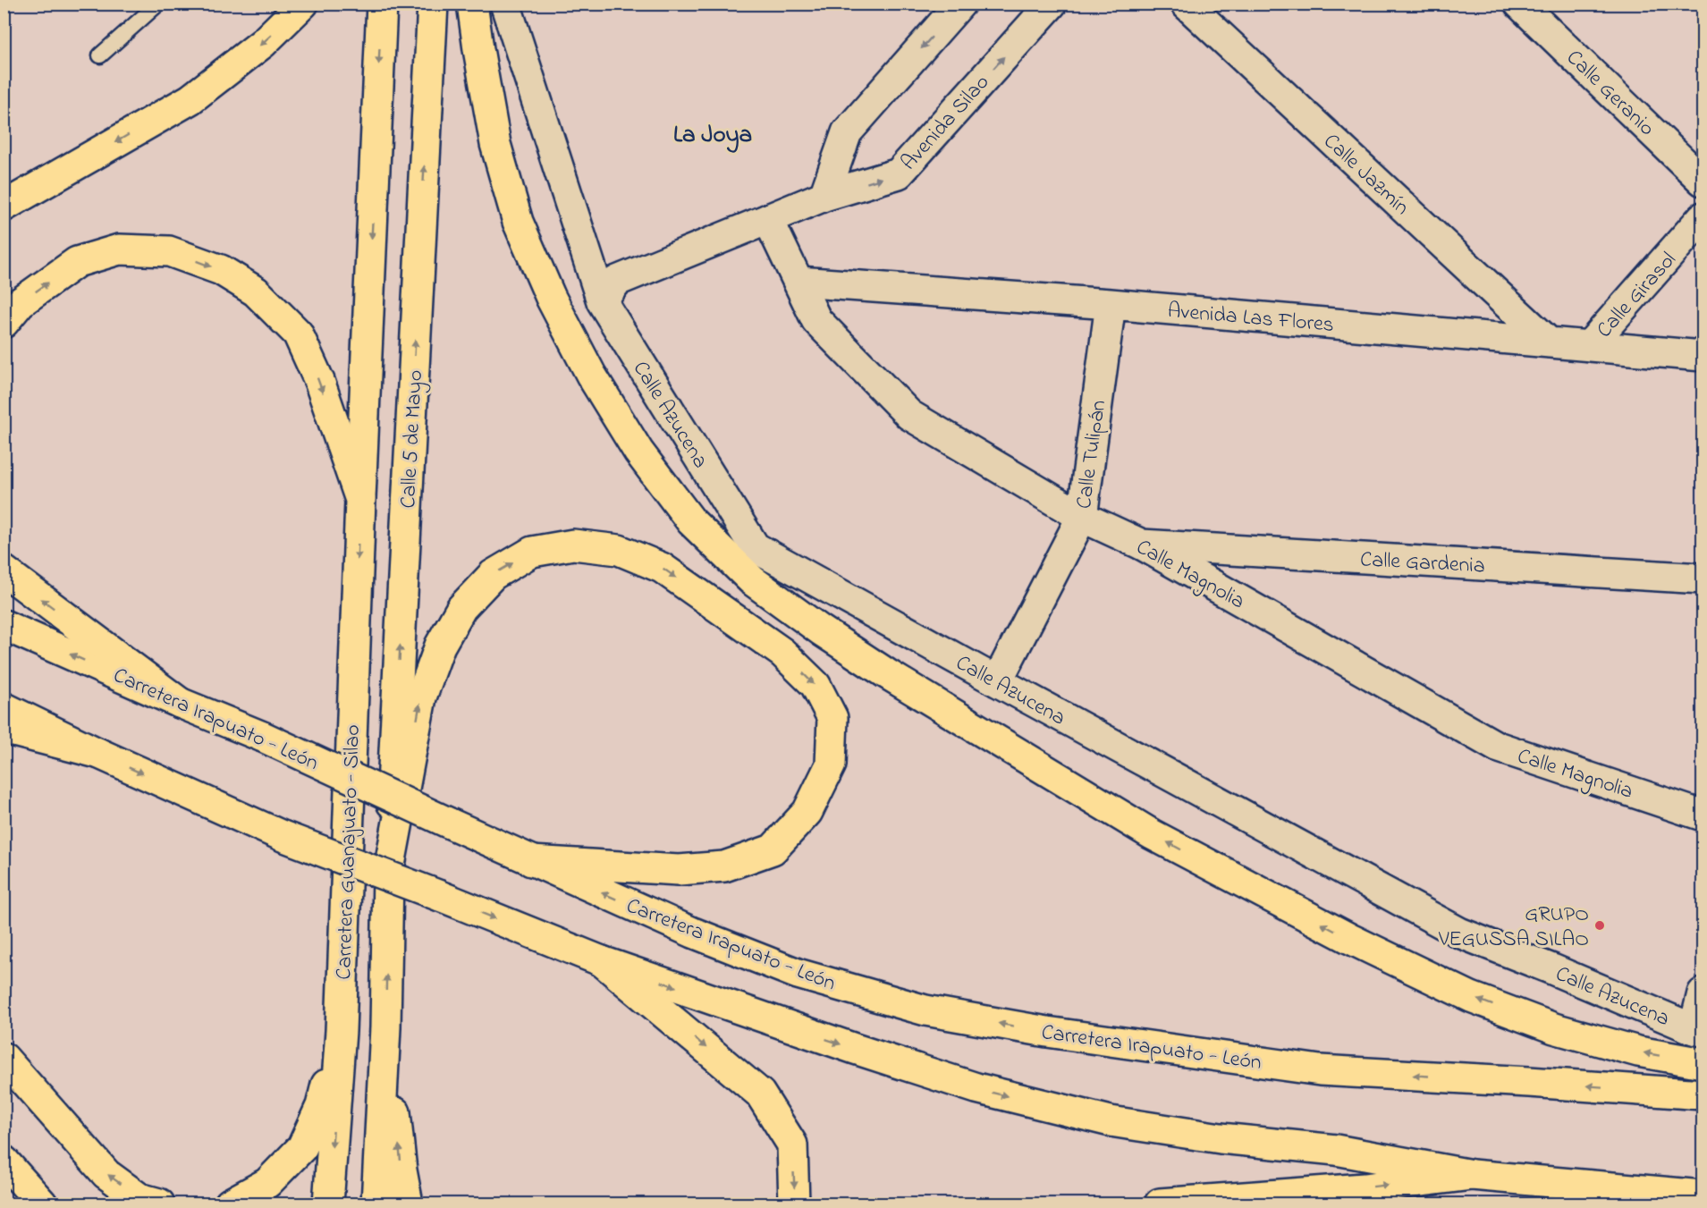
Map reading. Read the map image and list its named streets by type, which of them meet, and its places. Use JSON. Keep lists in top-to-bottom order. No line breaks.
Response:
{"streets":{"main road":["Calle 5 de Mayo","Carretera Irapuato - León","Carretera Guanajuato - Silao"],"street":["Calle Geranio","Avenida Silao","Calle Jazmín","Calle Girasol","Avenida Las Flores","Calle Azucena","Calle Tulipán","Calle Gardenia","Calle Magnolia"]},"crossings":[["Avenida Silao","Calle Magnolia"],["Calle Jazmín","Avenida Las Flores"],["Calle Girasol","Avenida Las Flores"],["Avenida Las Flores","Calle Tulipán"],["Avenida Las Flores","Calle Magnolia"],["Calle Azucena","Calle Tulipán"],["Calle 5 de Mayo","Carretera Guanajuato - Silao"],["Calle Tulipán","Calle Magnolia"],["Calle Gardenia","Calle Magnolia"]],"districts":["La Joya"],"places":["GRUPO VEGUSSA SILAO"]}
